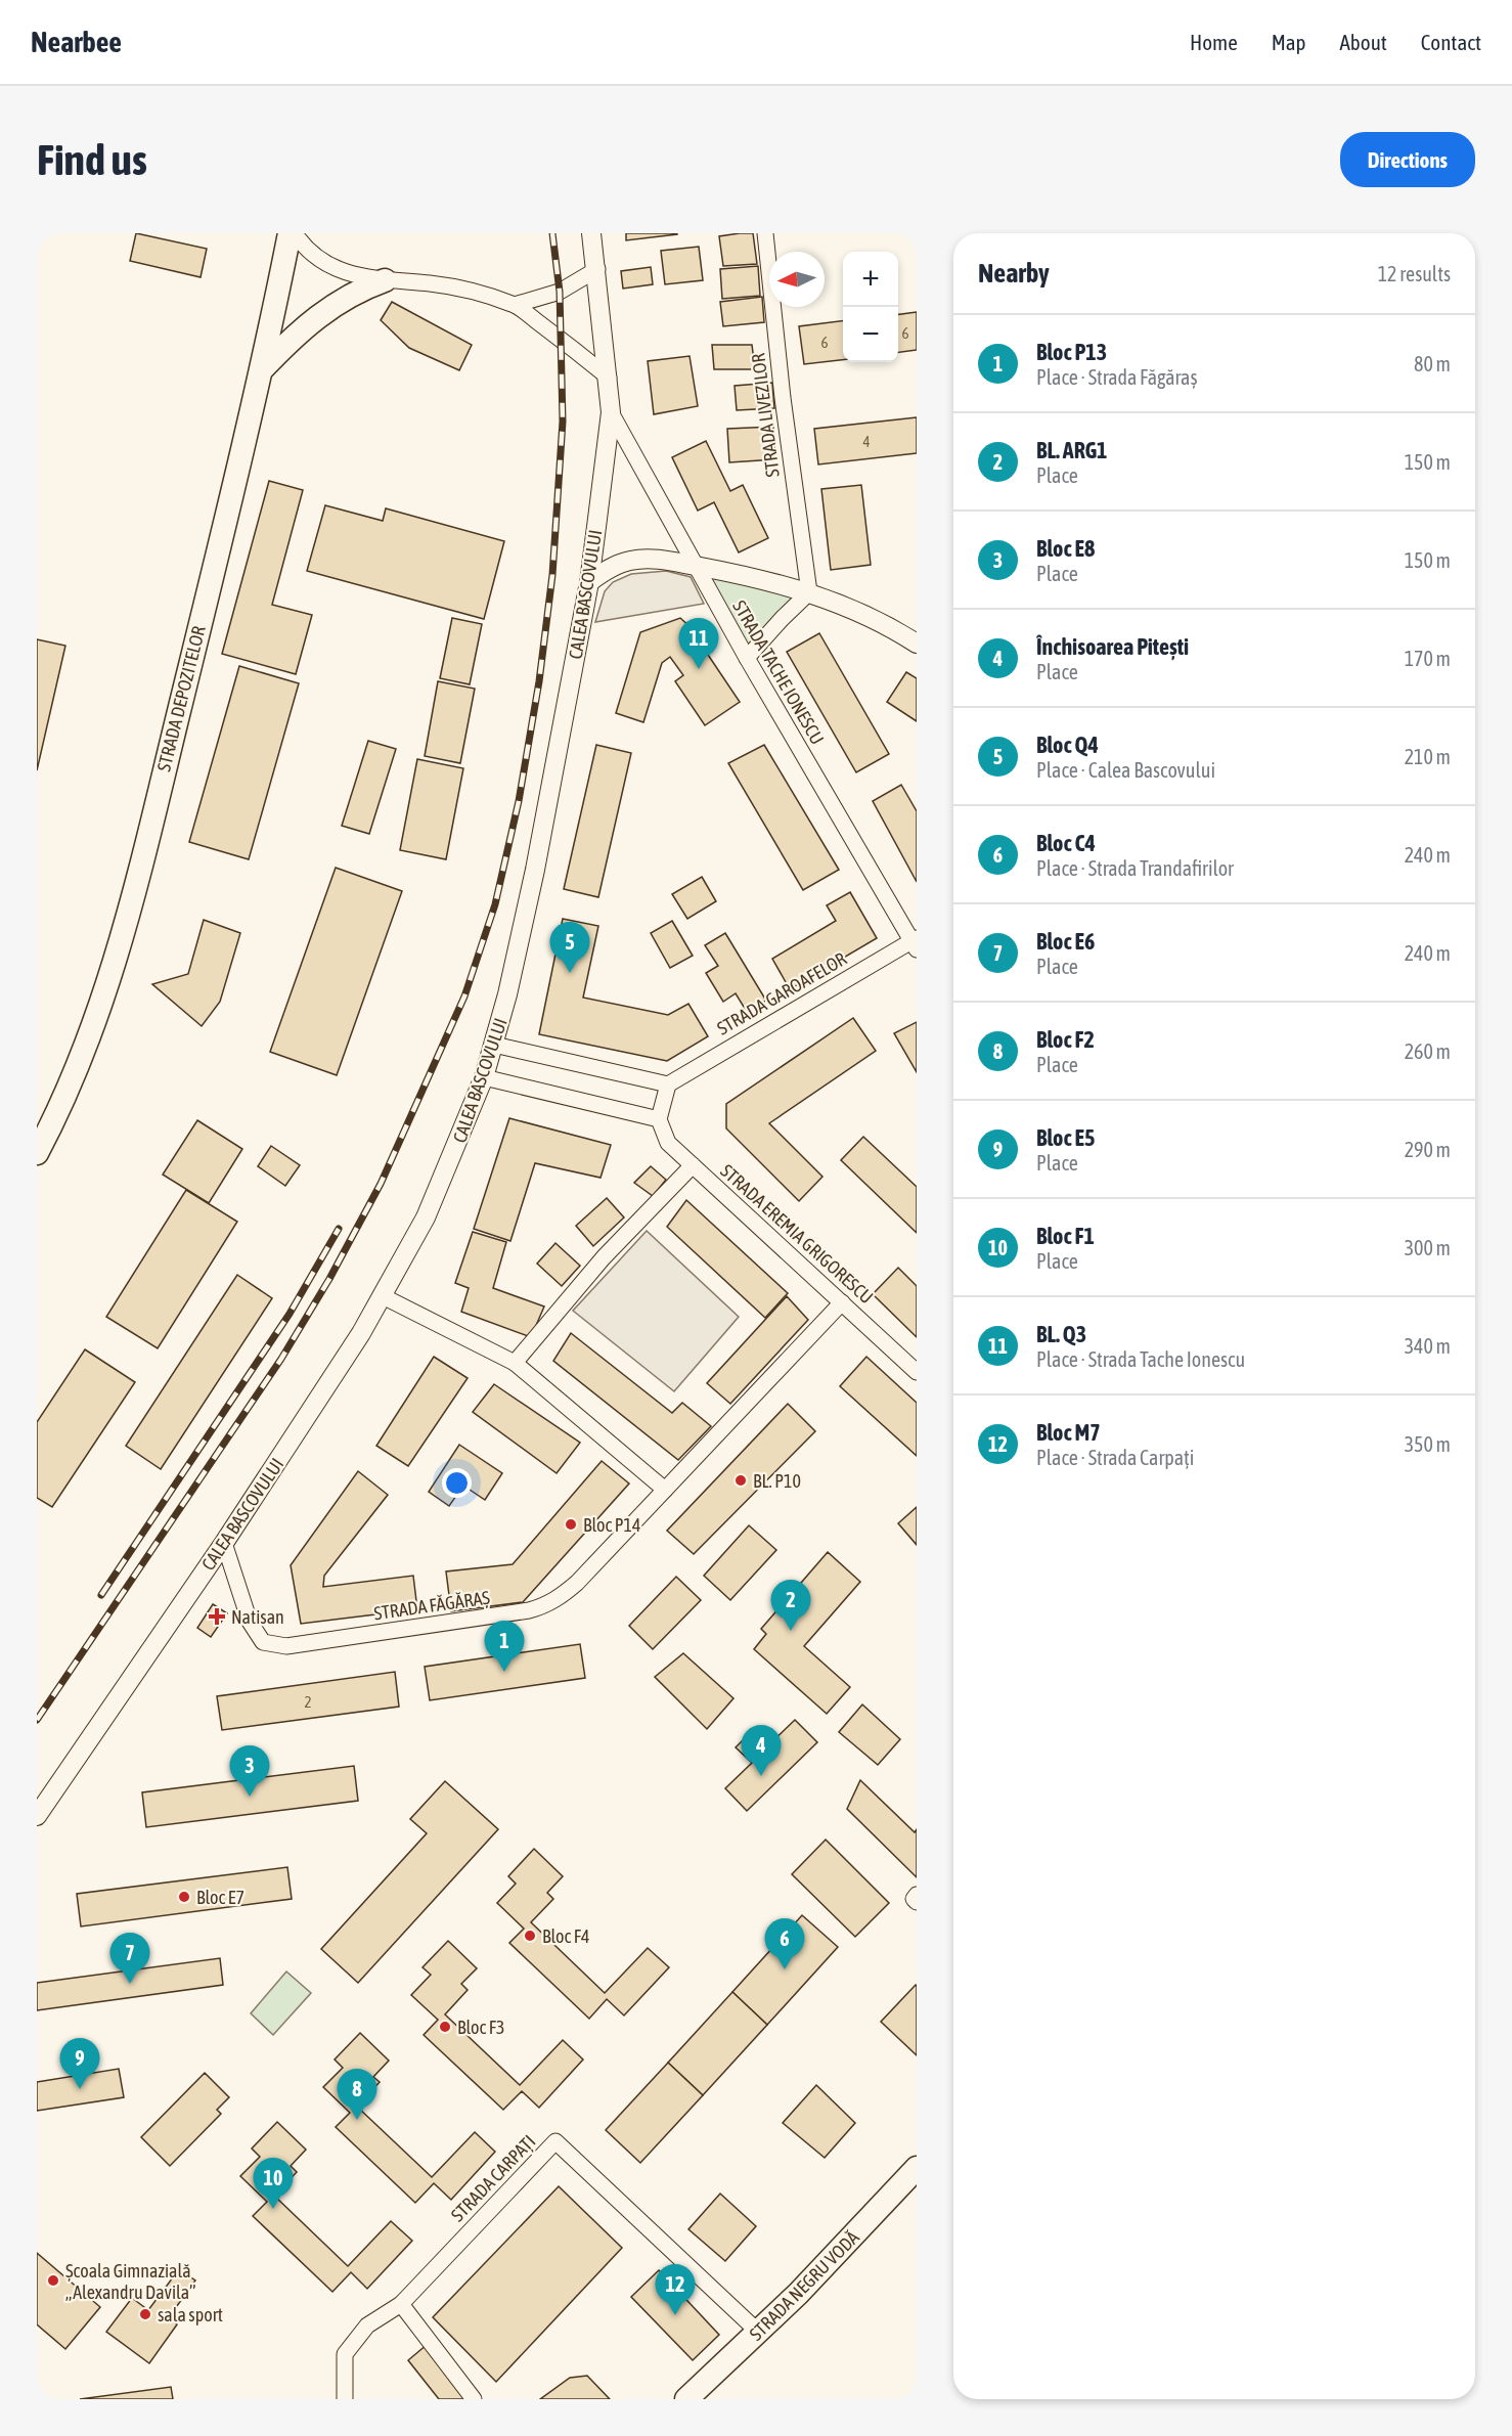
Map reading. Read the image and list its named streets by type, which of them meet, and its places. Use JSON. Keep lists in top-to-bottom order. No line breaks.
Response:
{"streets":{"main road":["STRADA DEPOZITELOR","STRADA NEGRU VODĂ"],"street":["STRADA LIVEZILOR","CALEA BASCOVULUI","STRADA TACHE IONESCU","STRADA GAROAFELOR","STRADA EREMIA GRIGORESCU","STRADA FĂGĂRAȘ","STRADA CARPAȚI"]},"crossings":[["CALEA BASCOVULUI","STRADA TACHE IONESCU"],["CALEA BASCOVULUI","STRADA FĂGĂRAȘ"],["STRADA TACHE IONESCU","STRADA GAROAFELOR"],["STRADA EREMIA GRIGORESCU","STRADA FĂGĂRAȘ"],["STRADA CARPAȚI","STRADA NEGRU VODĂ"]],"places":{"other":["BL. P10","Bloc P14","Bloc E7","Bloc F4","Bloc F3","Școala Gimnazială „Alexandru Davila”","sala sport"],"health":["Natisan"]},"house_numbers":["6","6","4","2"],"north":"left","page":{"header":"Nearbee","nav":["Home","Map","About","Contact"],"buttons":"Directions","title":"Find us","heading":["Nearby","12 results"],"map_buttons":["+","−"],"list":[{"mark":"1","name":"Bloc P13","note":"Place · Strada Făgăraș","value":"80 m"},{"mark":"2","name":"BL. ARG1","note":"Place","value":"150 m"},{"mark":"3","name":"Bloc E8","note":"Place","value":"150 m"},{"mark":"4","name":"Închisoarea Pitești","note":"Place","value":"170 m"},{"mark":"5","name":"Bloc Q4","note":"Place · Calea Bascovului","value":"210 m"},{"mark":"6","name":"Bloc C4","note":"Place · Strada Trandafirilor","value":"240 m"},{"mark":"7","name":"Bloc E6","note":"Place","value":"240 m"},{"mark":"8","name":"Bloc F2","note":"Place","value":"260 m"},{"mark":"9","name":"Bloc E5","note":"Place","value":"290 m"},{"mark":"10","name":"Bloc F1","note":"Place","value":"300 m"},{"mark":"11","name":"BL. Q3","note":"Place · Strada Tache Ionescu","value":"340 m"},{"mark":"12","name":"Bloc M7","note":"Place · Strada Carpați","value":"350 m"}],"pins":["11","5","2","1","4","3","6","7","9","8","10","12"]}}
